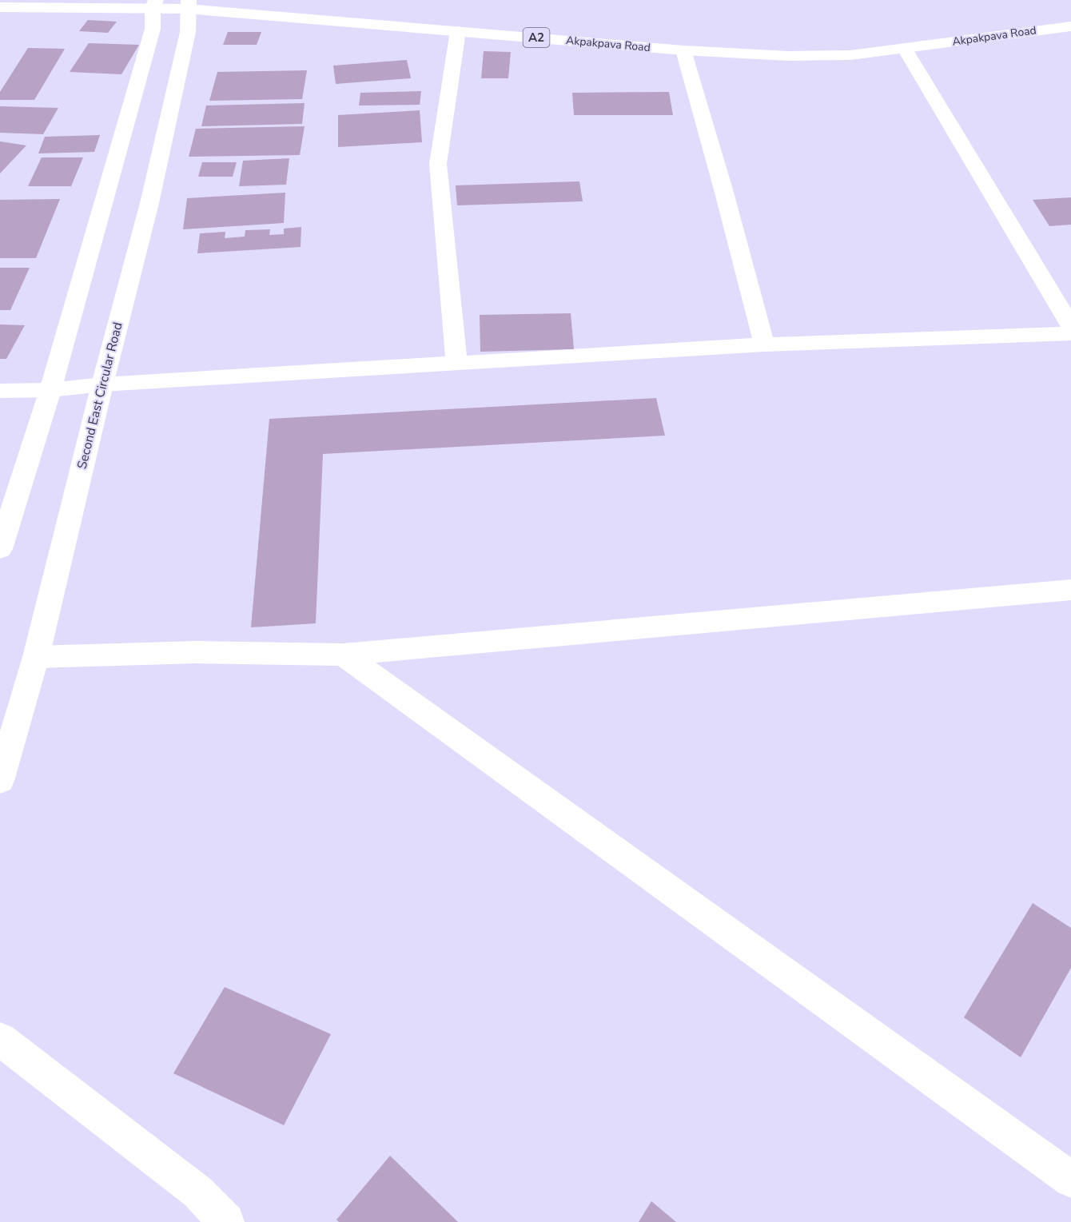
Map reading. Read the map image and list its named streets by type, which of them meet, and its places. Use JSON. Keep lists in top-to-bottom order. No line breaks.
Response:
{"streets":{"main road":["Akpakpava Road","A2","Second East Circular Road"]},"crossings":[["Akpakpava Road","Second East Circular Road"]]}
